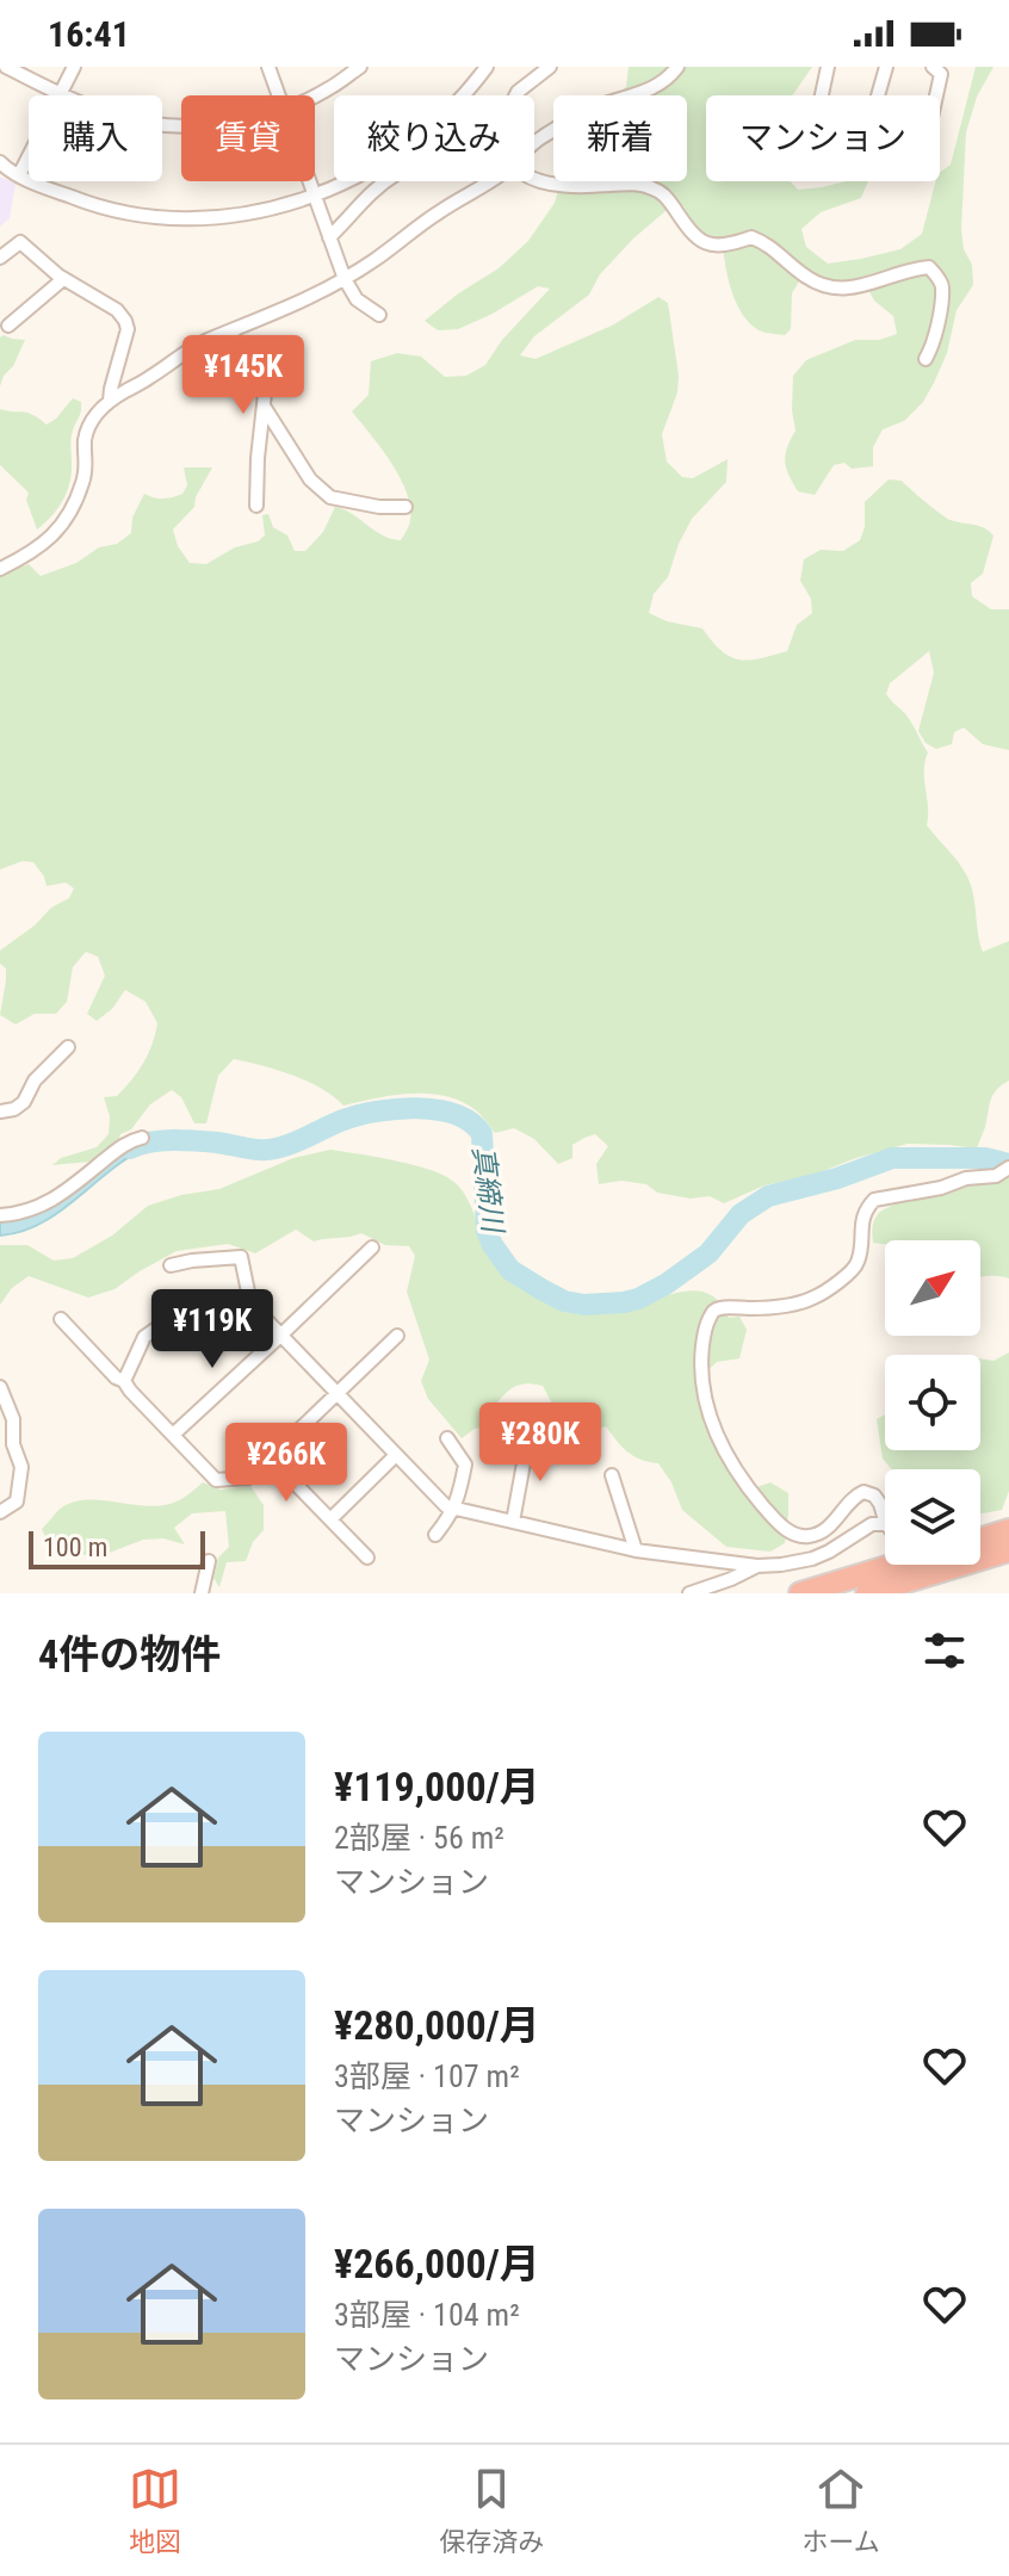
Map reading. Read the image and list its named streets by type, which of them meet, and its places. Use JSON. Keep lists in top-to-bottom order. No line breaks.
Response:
{"water":["真締川"],"scale_bar":"100 m","north":"top right","page":{"status":"16:41","chip":["購入","賃貸","絞り込み","新着","マンション"],"price":["¥145K","¥119K","¥280K","¥266K"],"scale":"100 m","heading":"4件の物件","list":[{"name":"¥119,000/月","note":"2部屋 · 56 m² · マンション"},{"name":"¥280,000/月","note":"3部屋 · 107 m² · マンション"},{"name":"¥266,000/月","note":"3部屋 · 104 m² · マンション"}],"tabs":["地図","保存済み","ホーム"]}}
